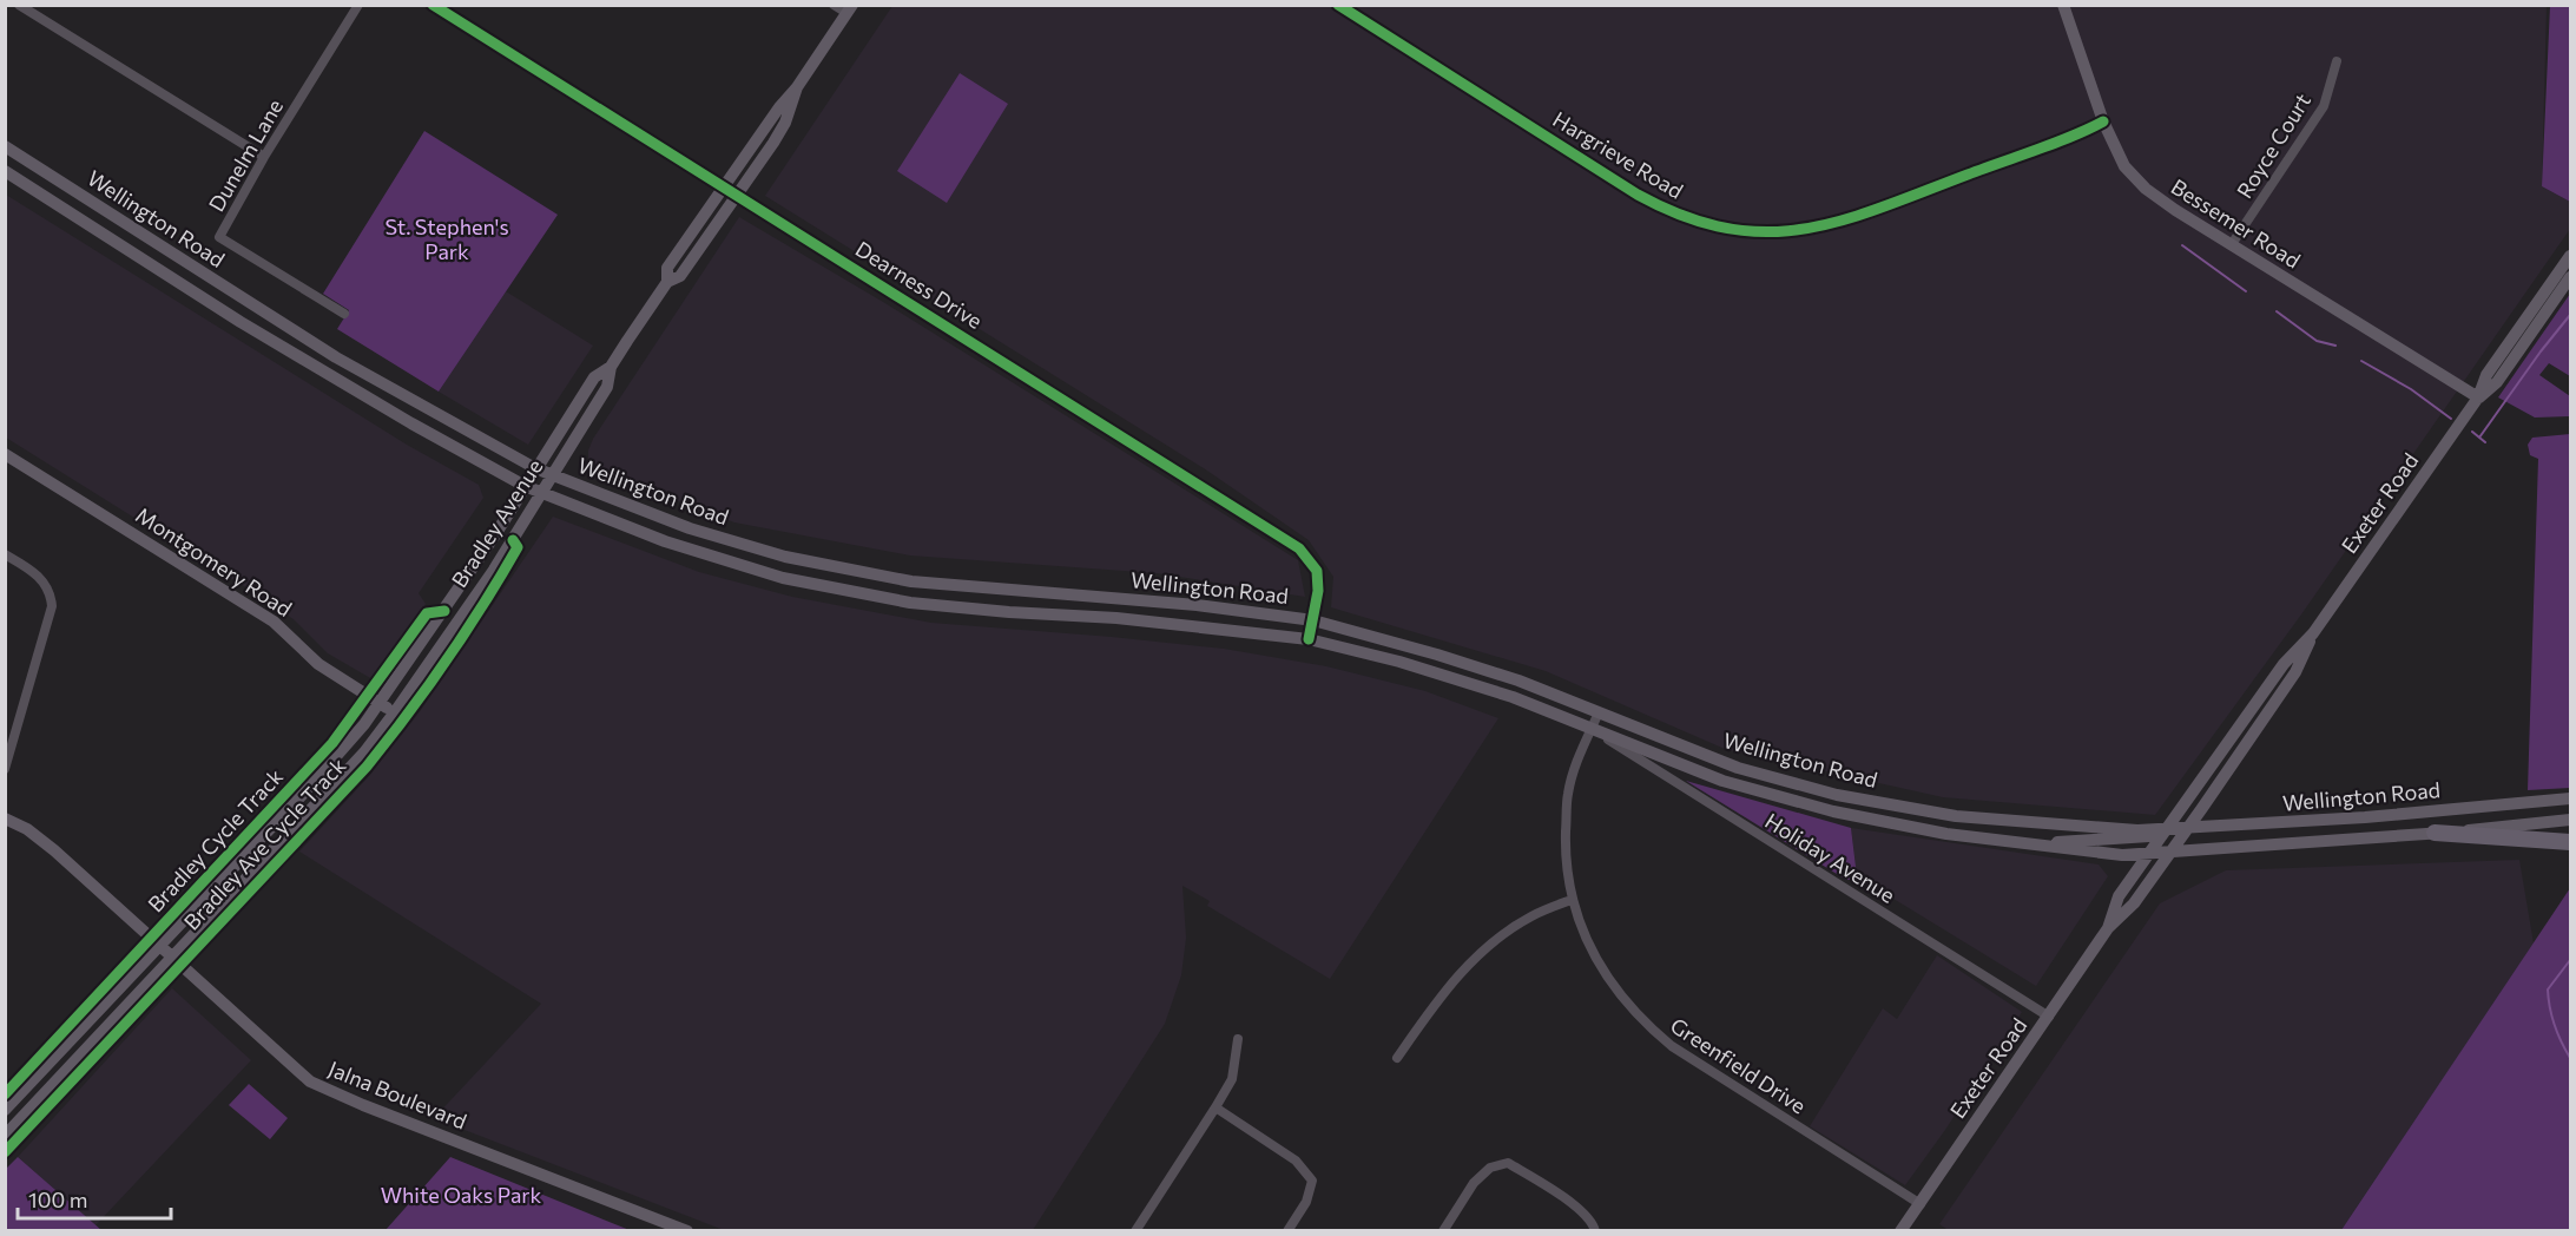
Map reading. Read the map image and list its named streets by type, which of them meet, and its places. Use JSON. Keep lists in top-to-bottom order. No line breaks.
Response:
{"streets":{"main road":["Wellington Road","Bessemer Road","Dearness Drive","Exeter Road","Bradley Avenue","Montgomery Road","Jalna Boulevard"],"street":["Royce Court","Dunelm Lane","Hargrieve Road","Holiday Avenue","Greenfield Drive"],"cycle path":["Bradley Cycle Track","Bradley Ave Cycle Track"]},"crossings":[["Royce Court","Bessemer Road"],["Hargrieve Road","Bessemer Road"],["Wellington Road","Dearness Drive"],["Wellington Road","Exeter Road"],["Wellington Road","Bradley Avenue"],["Wellington Road","Holiday Avenue"],["Wellington Road","Greenfield Drive"],["Bessemer Road","Exeter Road"],["Dearness Drive","Bradley Avenue"],["Exeter Road","Holiday Avenue"],["Exeter Road","Greenfield Drive"],["Bradley Avenue","Montgomery Road"],["Bradley Avenue","Jalna Boulevard"],["Holiday Avenue","Greenfield Drive"]],"parks":["St. Stephen's Park","White Oaks Park"],"scale_bar":"100 m"}
